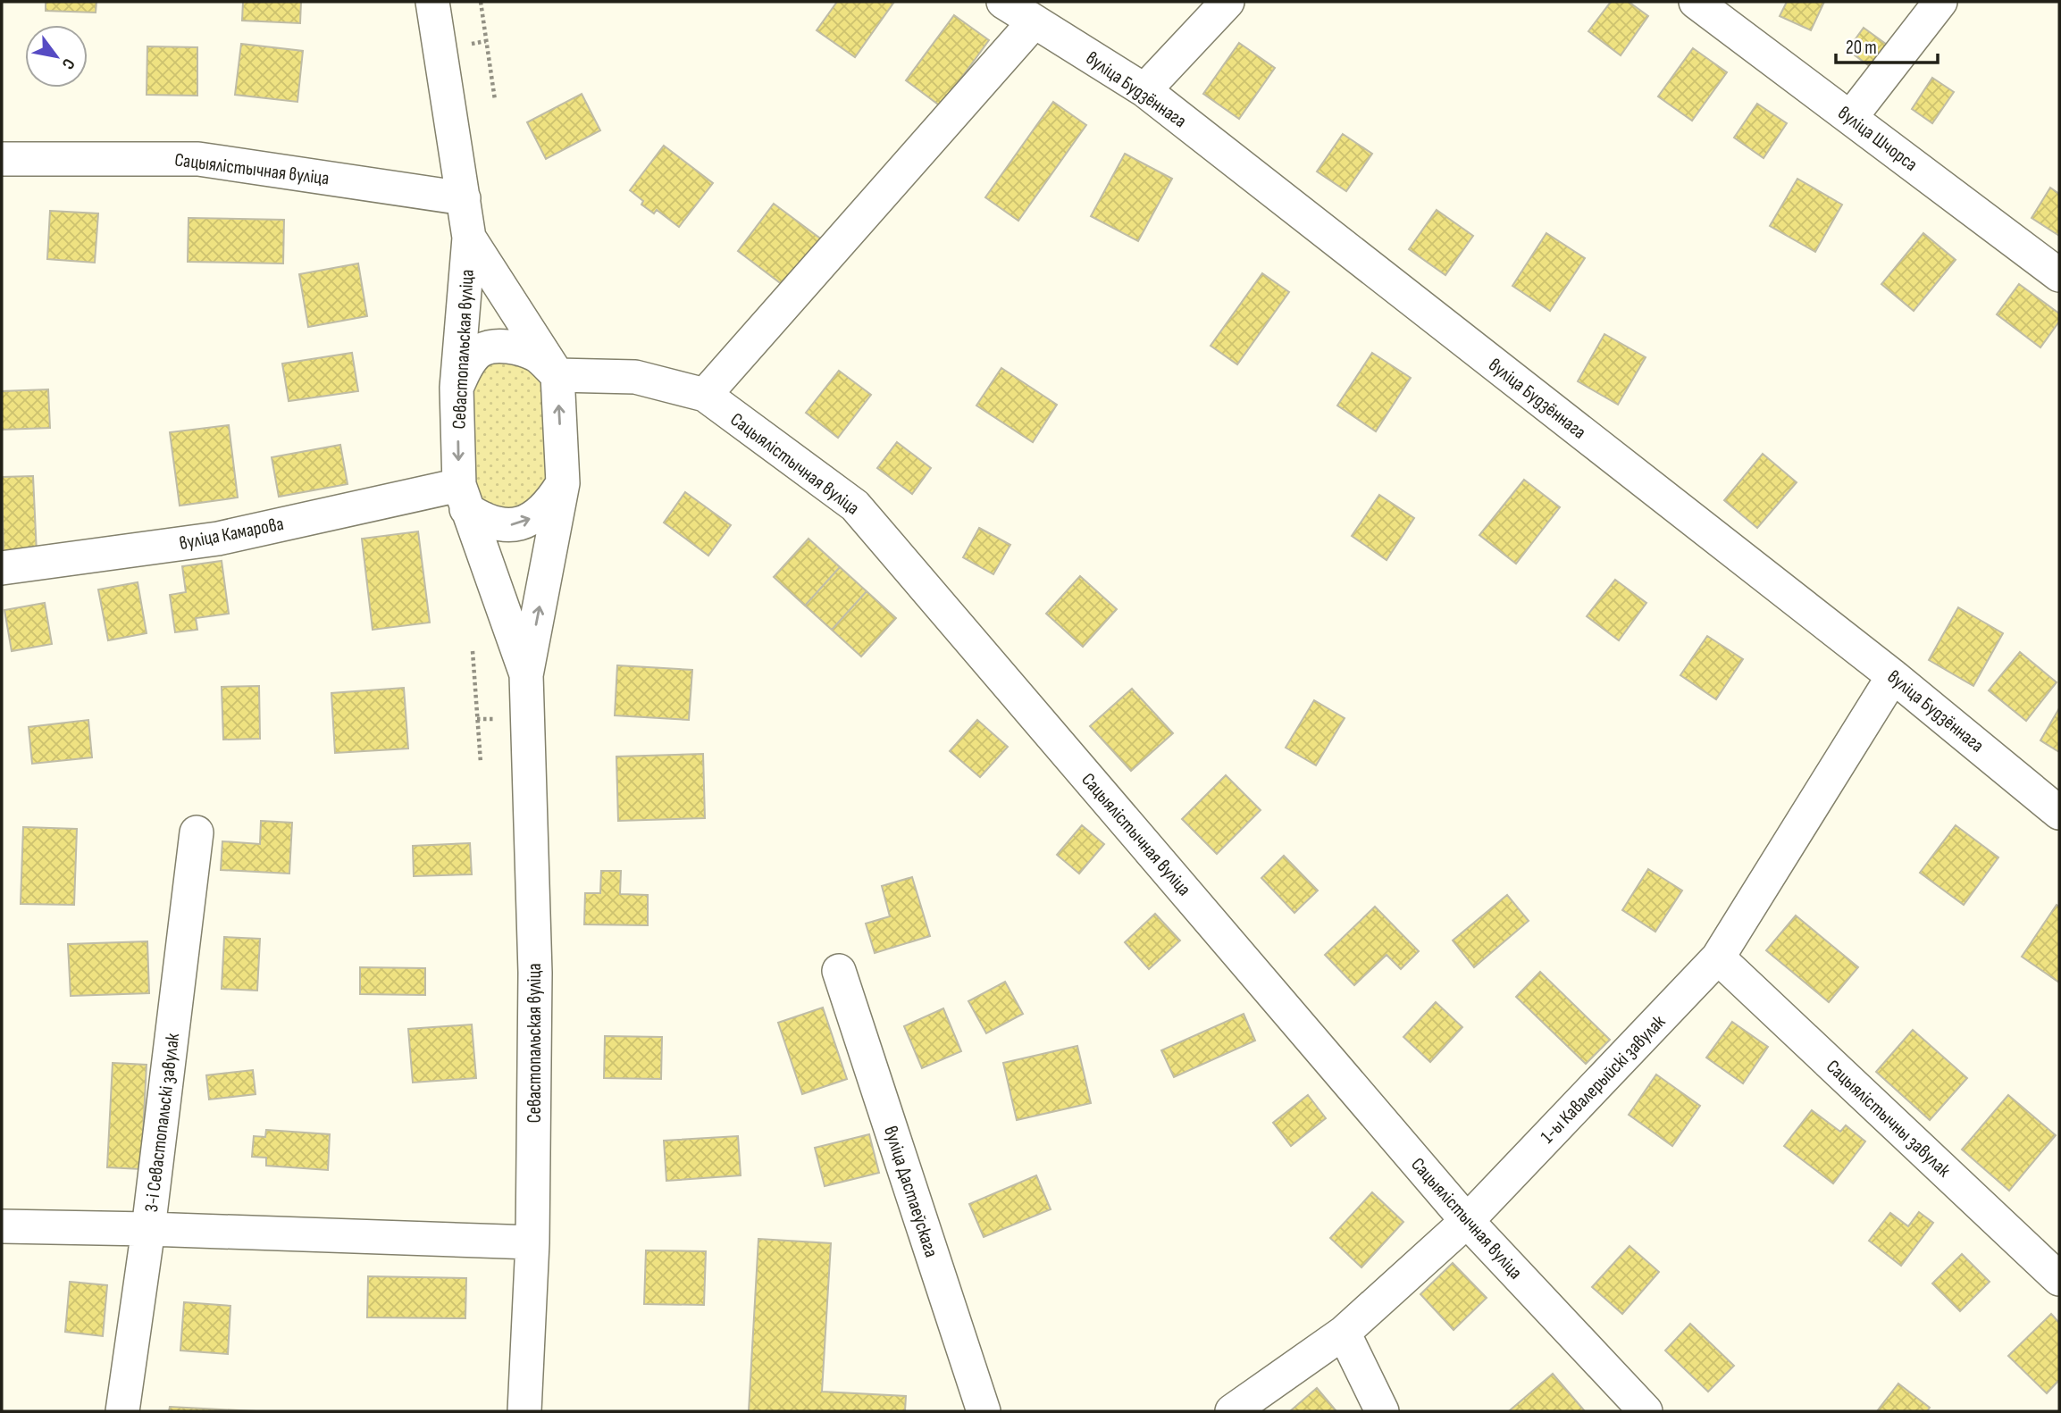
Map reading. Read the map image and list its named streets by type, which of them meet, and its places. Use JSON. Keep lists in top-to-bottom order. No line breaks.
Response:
{"streets":{"street":["вуліца Будзённага","вуліца Шчорса","Сацыялістычная вуліца","Севастопальская вуліца","вуліца Камарова","1-ы Кавалерыйскі завулак","Сацыялістычны завулак","3-і Севастопальскі завулак","вуліца Дастаеўскага"]},"crossings":[["вуліца Будзённага","1-ы Кавалерыйскі завулак"],["Сацыялістычная вуліца","Севастопальская вуліца"],["Сацыялістычная вуліца","вуліца Камарова"],["Сацыялістычная вуліца","1-ы Кавалерыйскі завулак"],["Севастопальская вуліца","вуліца Камарова"],["1-ы Кавалерыйскі завулак","Сацыялістычны завулак"]],"scale_bar":"20 m","north":"bottom right"}
